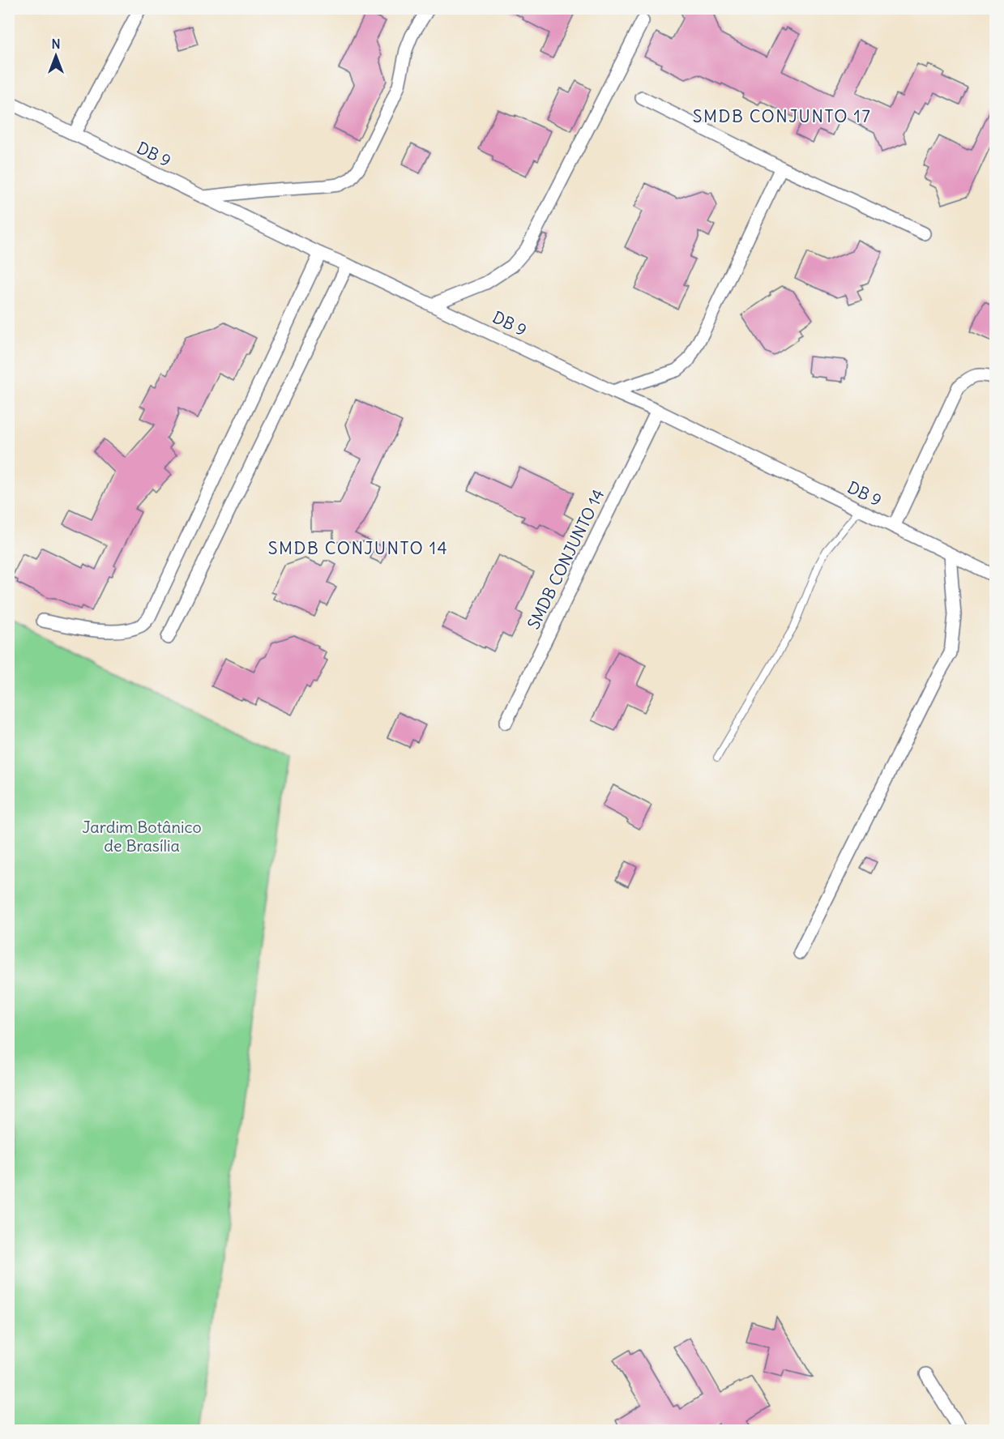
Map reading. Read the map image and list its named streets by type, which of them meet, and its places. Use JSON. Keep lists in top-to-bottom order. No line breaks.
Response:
{"streets":{"street":["DB 9","SMDB CONJUNTO 14"]},"crossings":[["DB 9","SMDB CONJUNTO 14"]],"districts":["SMDB CONJUNTO 17","SMDB CONJUNTO 14"],"parks":["Jardim Botânico de Brasília"],"north":"top"}
